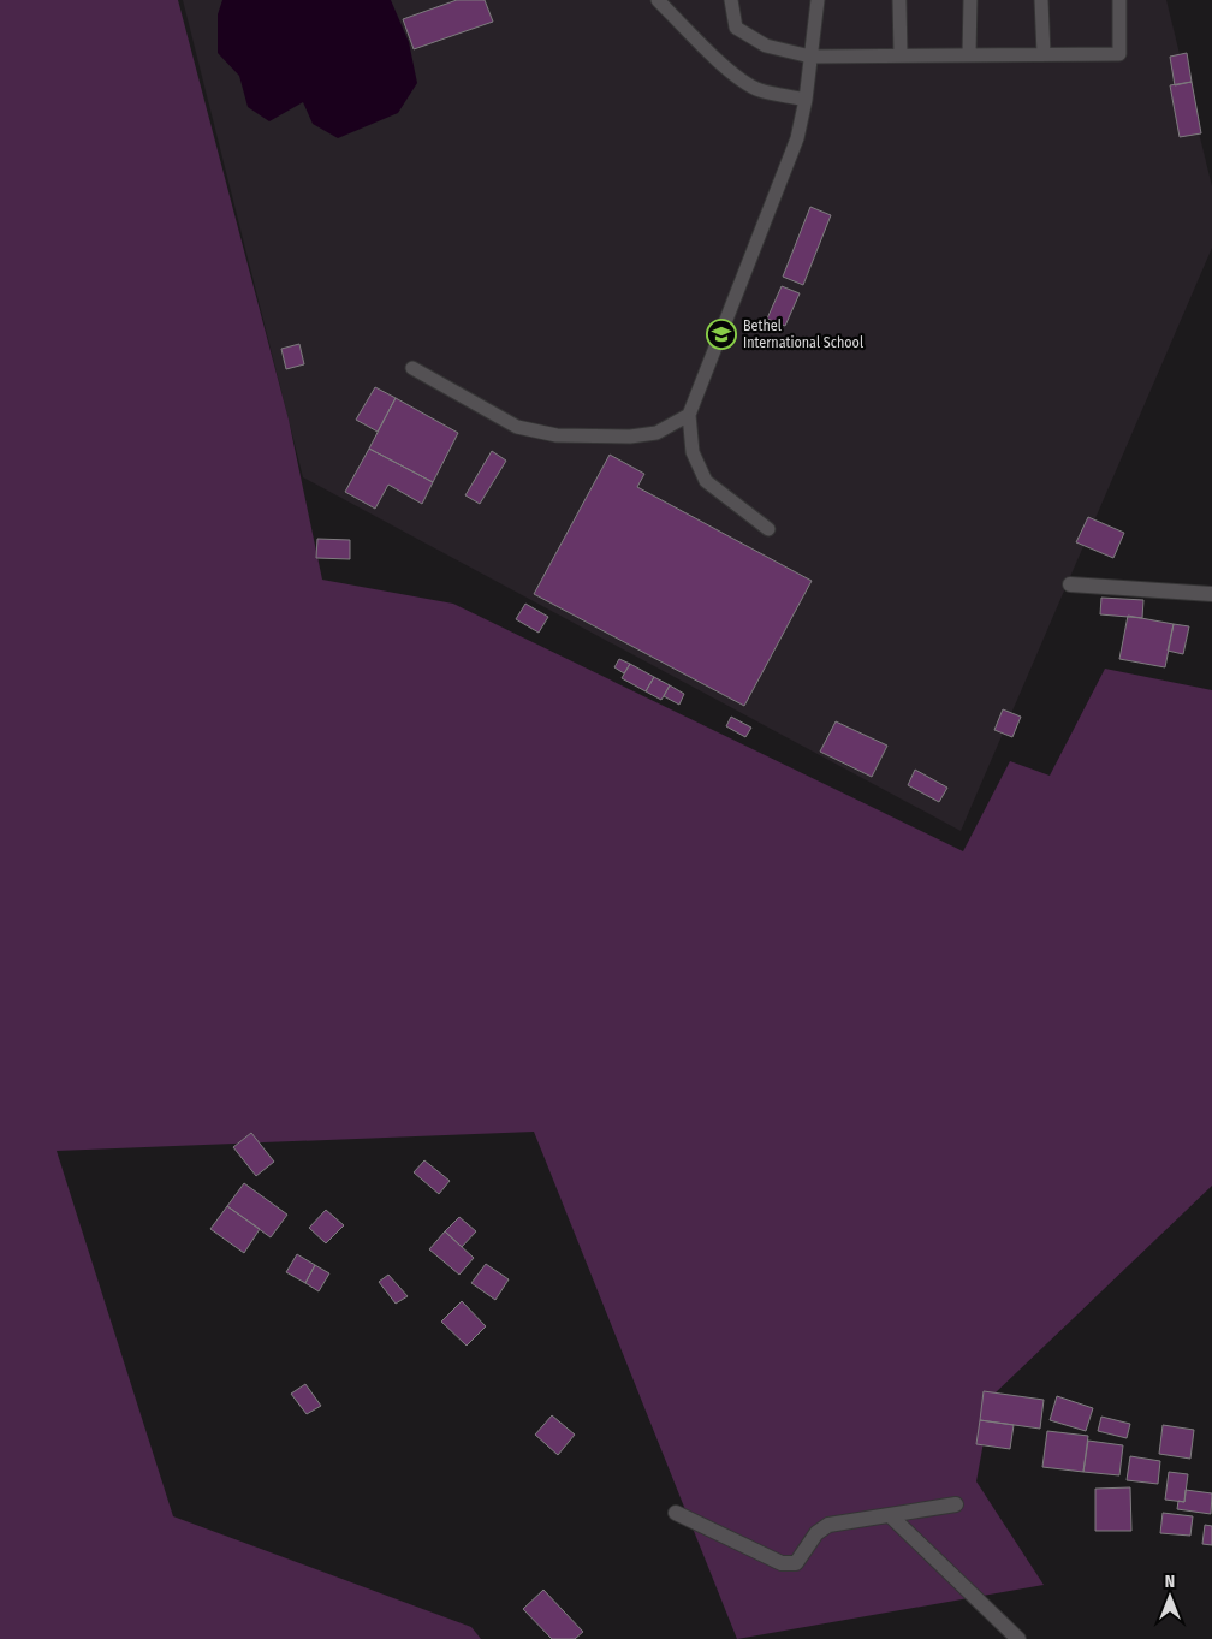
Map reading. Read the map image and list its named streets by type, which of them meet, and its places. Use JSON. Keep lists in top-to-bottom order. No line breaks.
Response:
{"places":{"school or university":["Bethel International School"]},"north":"top"}
